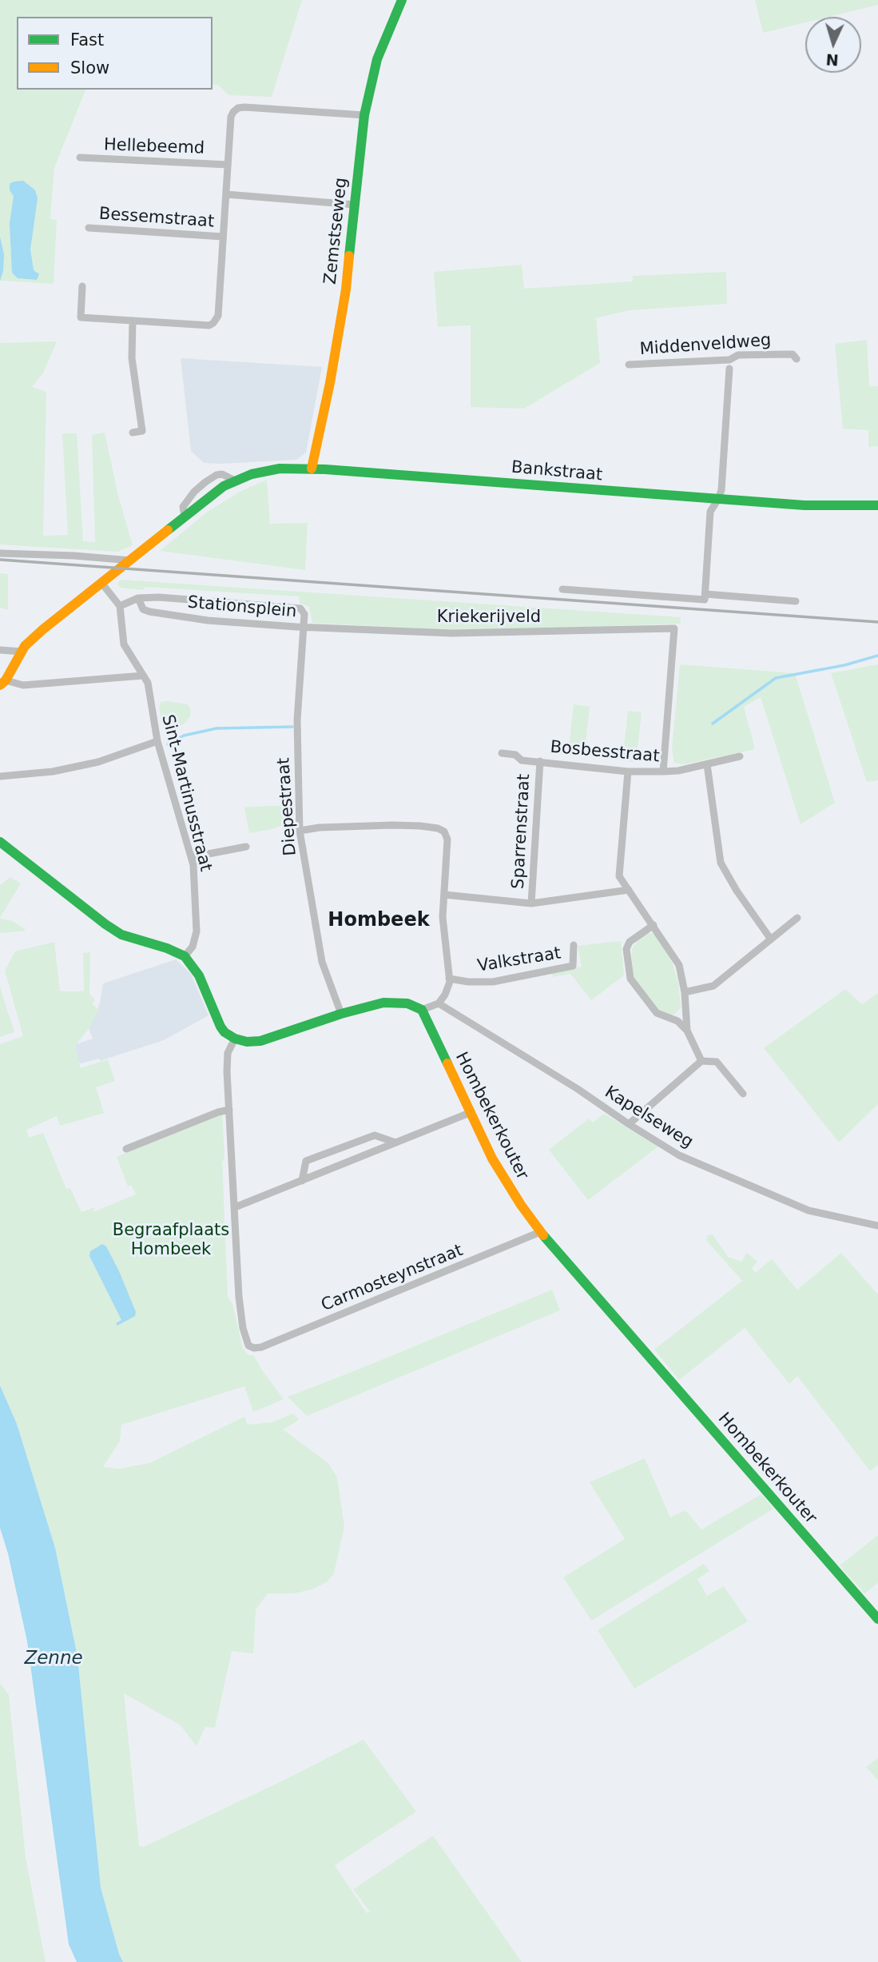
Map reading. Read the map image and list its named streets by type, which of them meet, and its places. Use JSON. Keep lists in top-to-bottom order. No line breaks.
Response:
{"streets":{"street":["Hellebeemd","Bessemstraat","Zemstseweg","Middenveldweg","Bankstraat","Stationsplein","Kriekerijveld","Bosbesstraat","Sint-Martinusstraat","Diepestraat","Sparrenstraat","Valkstraat","Hombekerkouter","Kapelseweg","Carmosteynstraat"]},"crossings":[["Zemstseweg","Bankstraat"],["Middenveldweg","Bankstraat"],["Stationsplein","Kriekerijveld"],["Stationsplein","Sint-Martinusstraat"],["Stationsplein","Diepestraat"],["Kriekerijveld","Bosbesstraat"],["Kriekerijveld","Diepestraat"],["Bosbesstraat","Sparrenstraat"],["Hombekerkouter","Carmosteynstraat"]],"districts":["Hombeek"],"water":["Zenne"],"parks":["Begraafplaats Hombeek"],"legend":["Fast","Slow"],"north":"bottom"}
